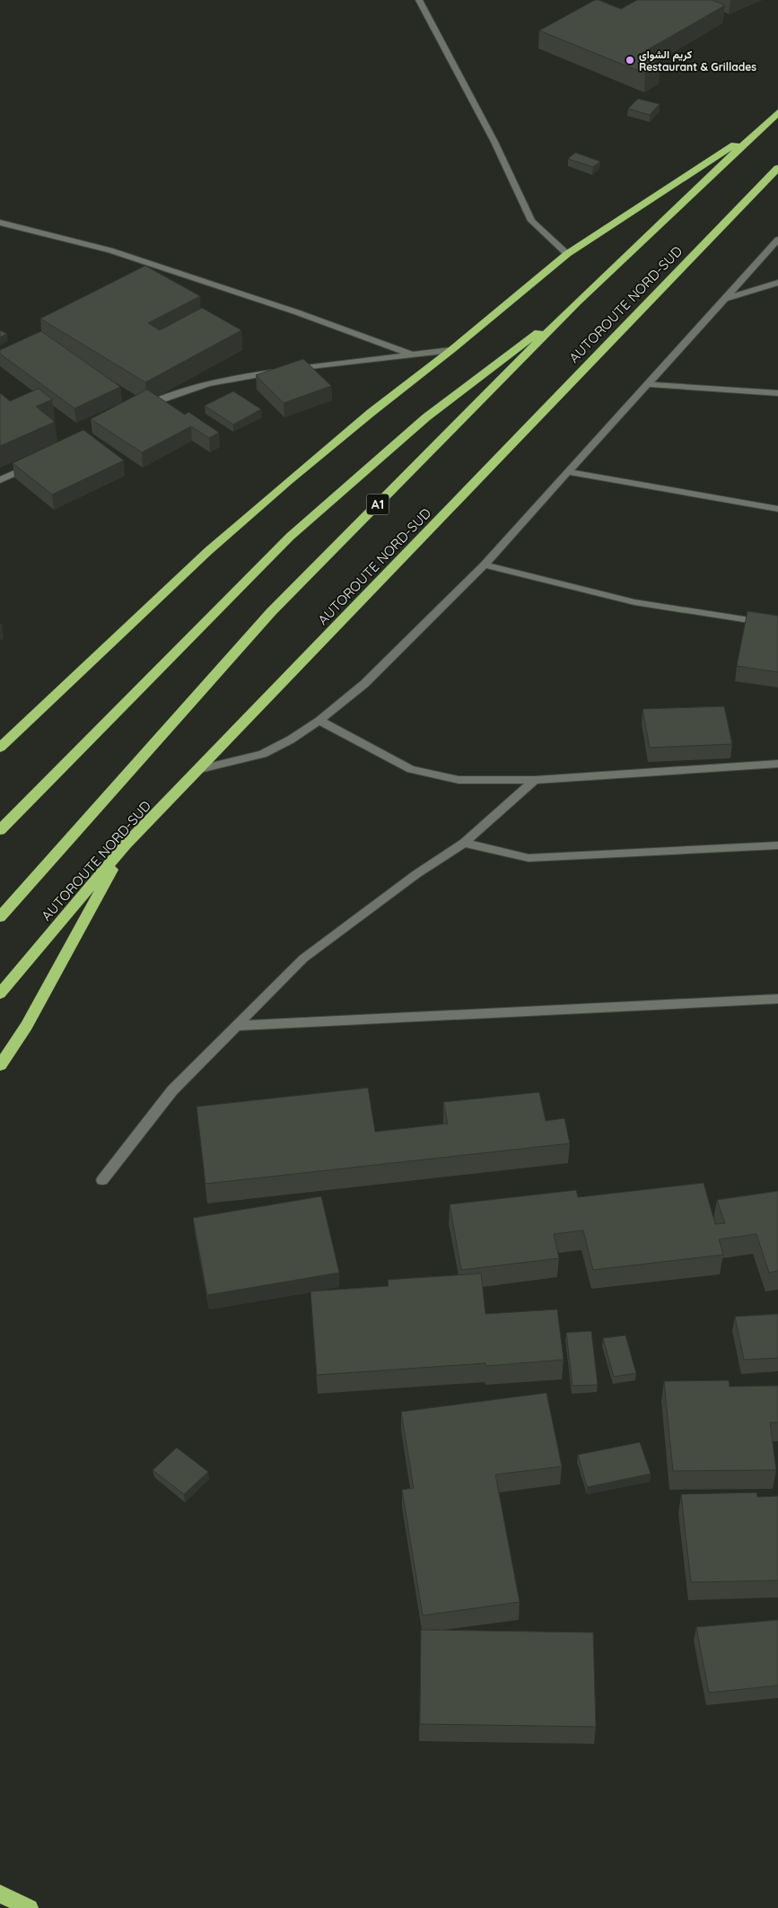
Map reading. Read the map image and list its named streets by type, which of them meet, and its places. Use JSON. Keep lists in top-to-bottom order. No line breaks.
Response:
{"streets":{"highway":["AUTOROUTE NORD-SUD","A1"]},"places":["كريم الشواي Restaurant & Grillades"]}
